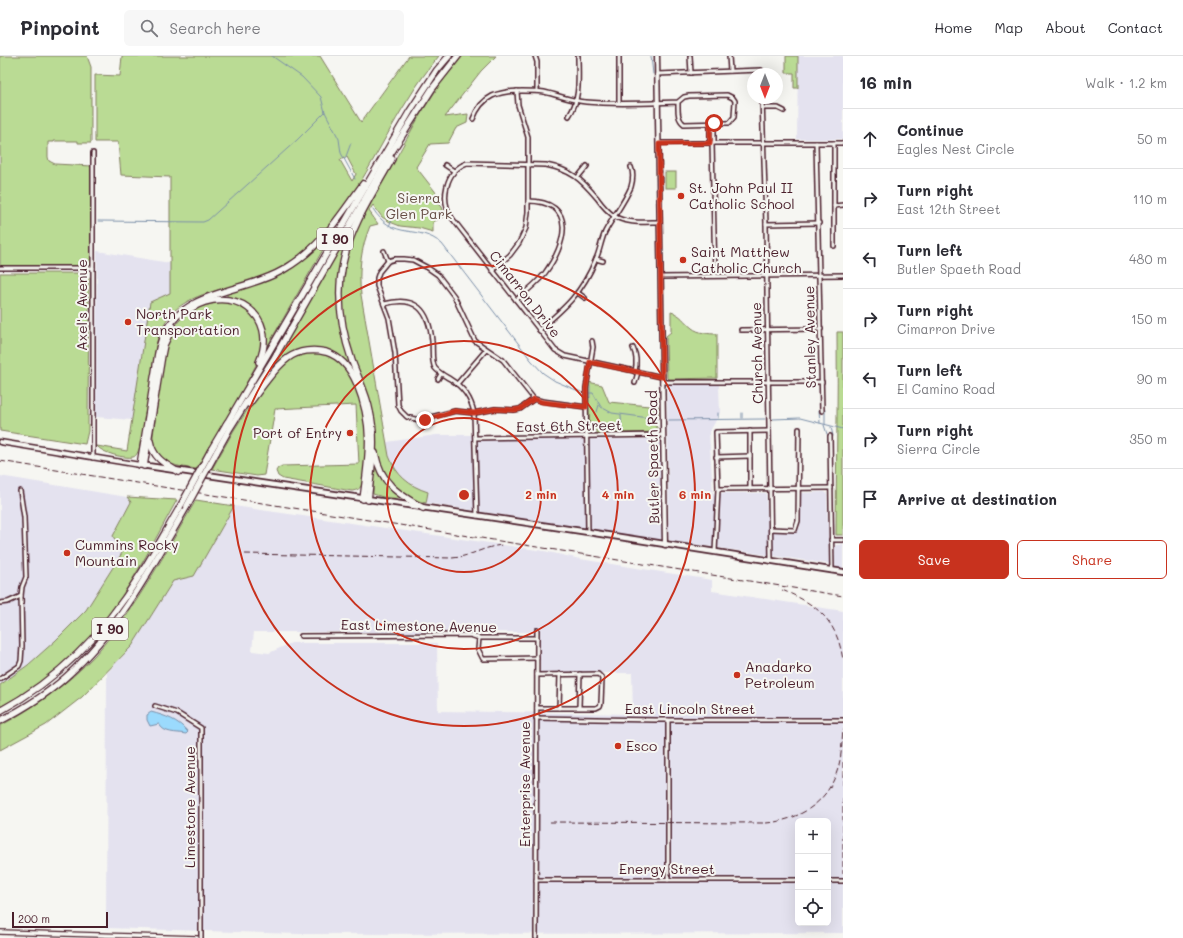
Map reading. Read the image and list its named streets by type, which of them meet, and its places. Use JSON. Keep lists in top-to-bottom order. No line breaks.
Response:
{"streets":{"highway":["I 90"],"main road":["Butler Spaeth Road"],"street":["Cimarron Drive","Axel's Avenue","Stanley Avenue","Church Avenue","East 6th Street","East Limestone Avenue","East Lincoln Street","Enterprise Avenue","Limestone Avenue","Energy Street"]},"crossings":[["Cimarron Drive","Butler Spaeth Road"],["East 6th Street","Butler Spaeth Road"],["East Limestone Avenue","Enterprise Avenue"],["East Lincoln Street","Enterprise Avenue"],["Enterprise Avenue","Energy Street"]],"parks":["Sierra Glen Park"],"places":["St. John Paul II Catholic School","Saint Matthew Catholic Church","North Park Transportation","Port of Entry","Cummins Rocky Mountain","Anadarko Petroleum","Esco"],"scale_bar":"200 m","north":"bottom","page":{"header":"Pinpoint","search":"Search here","nav":["Home","Map","About","Contact"],"heading":["16 min","Walk · 1.2 km"],"list":[["Continue","Eagles Nest Circle","50 m"],["Turn right","East 12th Street","110 m"],["Turn left","Butler Spaeth Road","480 m"],["Turn right","Cimarron Drive","150 m"],["Turn left","El Camino Road","90 m"],["Turn right","Sierra Circle","350 m"],"Arrive at destination"],"buttons":["Save","Share"],"map_buttons":["+","−"],"scale":"200 m"},"rings":["2 min","4 min","6 min"]}
